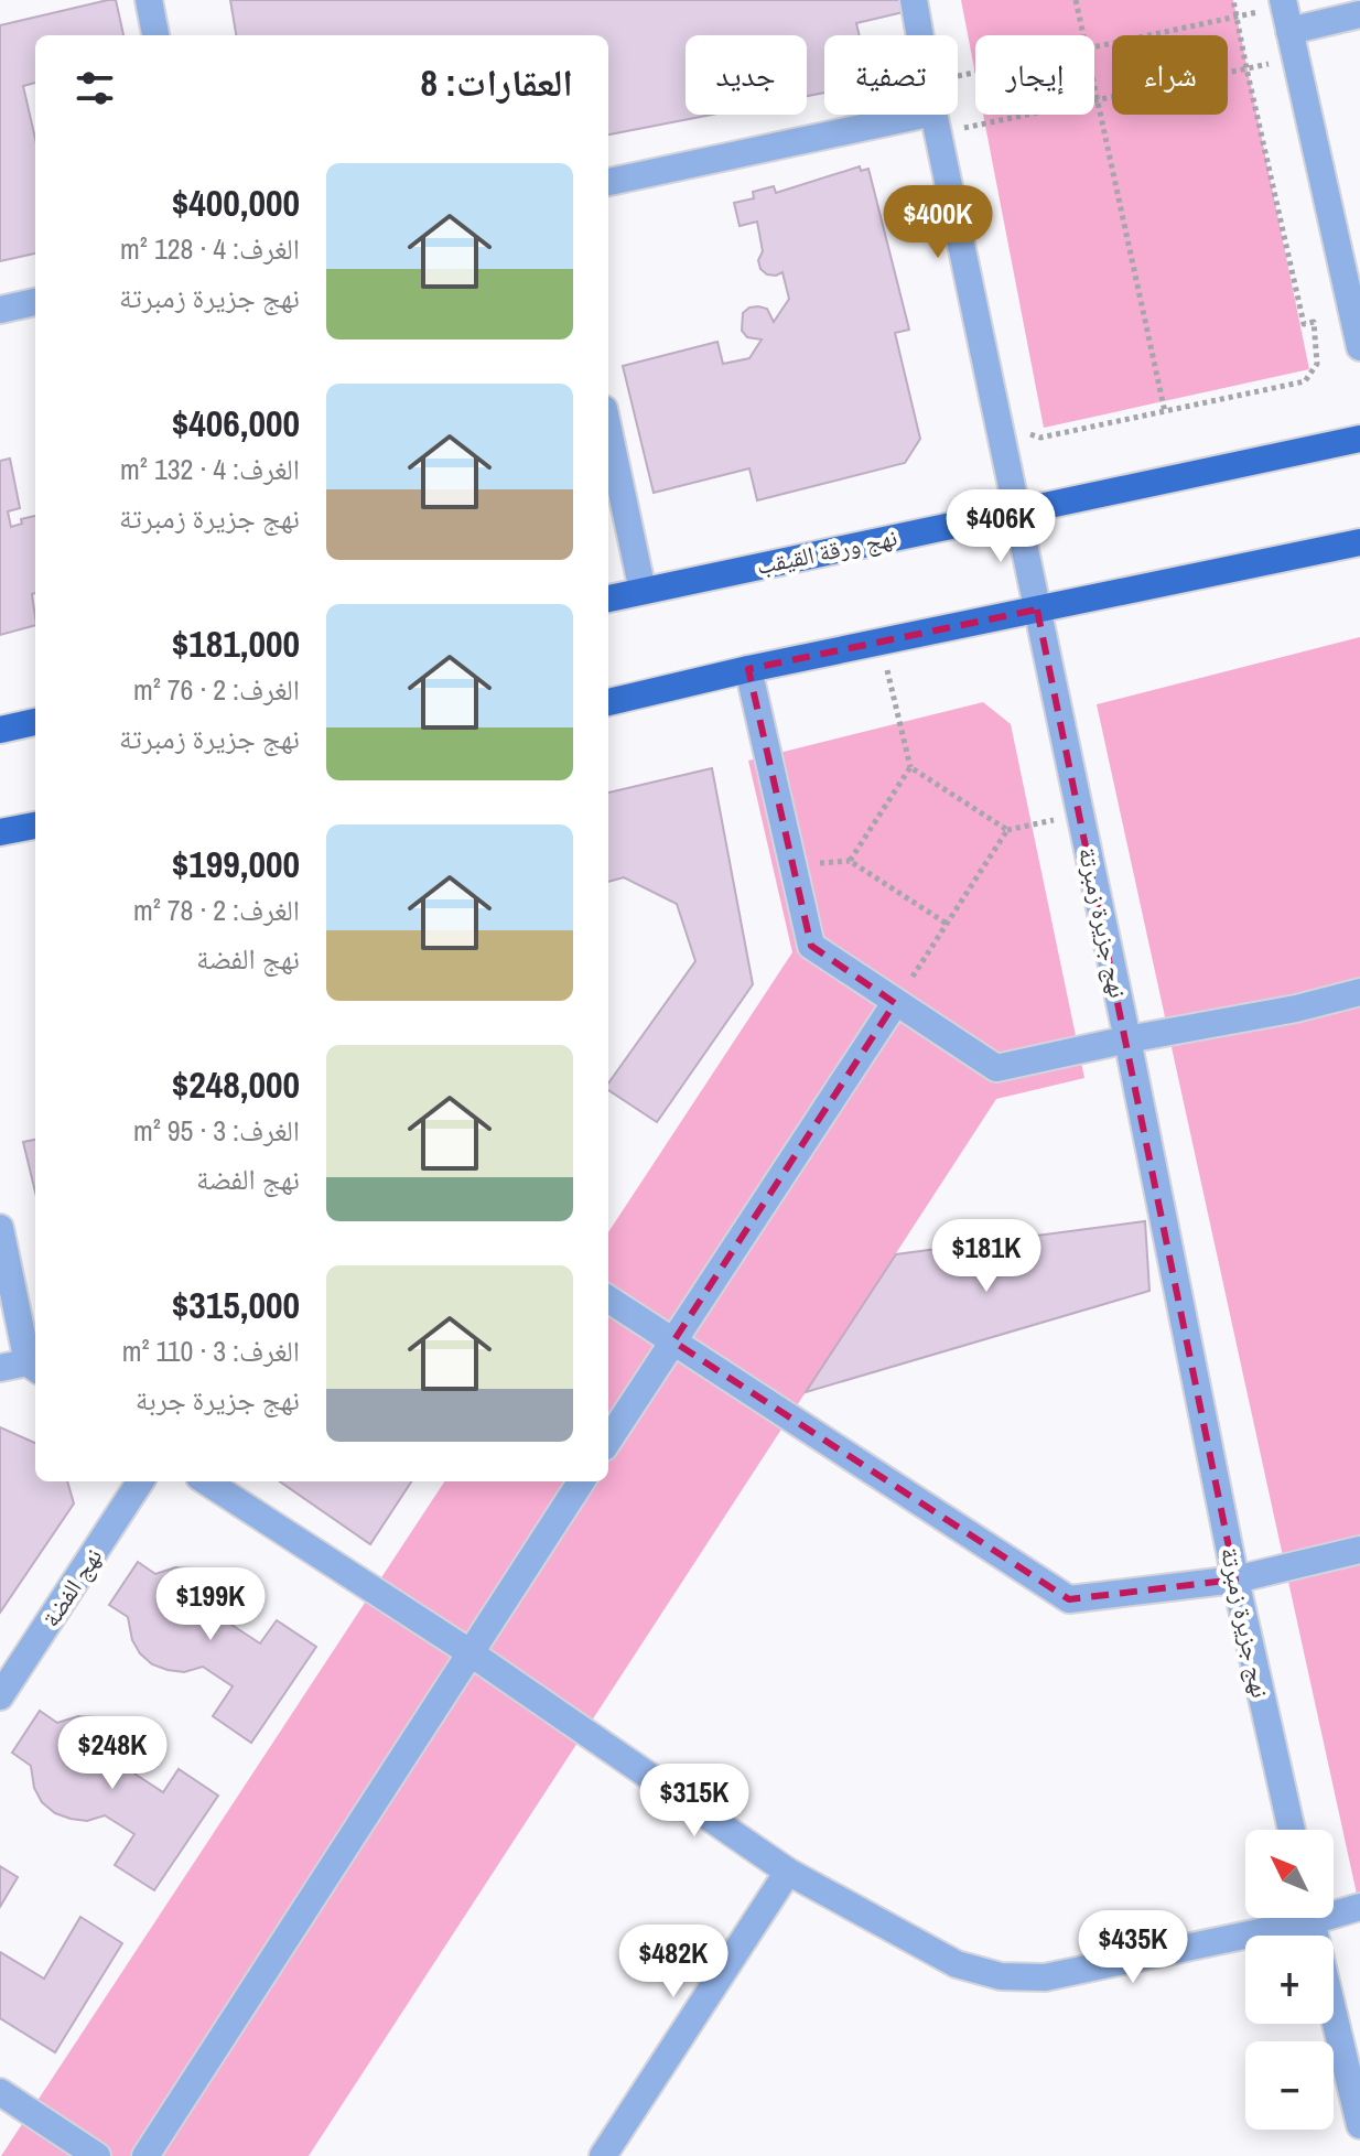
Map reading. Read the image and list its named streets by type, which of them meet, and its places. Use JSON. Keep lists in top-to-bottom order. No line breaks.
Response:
{"streets":{"main road":["نهج ورقة القيقب"],"street":["نهج جزيرة زمبرتة","نهج الفضة"]},"crossings":[["نهج ورقة القيقب","نهج جزيرة زمبرتة"]],"north":"top left","page":{"chip":["شراء","إيجار","تصفية","جديد"],"heading":"العقارات: 8","list":[{"name":"$400,000","note":"الغرف: 4 · 128 m² · نهج جزيرة زمبرتة"},{"name":"$406,000","note":"الغرف: 4 · 132 m² · نهج جزيرة زمبرتة"},{"name":"$181,000","note":"الغرف: 2 · 76 m² · نهج جزيرة زمبرتة"},{"name":"$199,000","note":"الغرف: 2 · 78 m² · نهج الفضة"},{"name":"$248,000","note":"الغرف: 3 · 95 m² · نهج الفضة"},{"name":"$315,000","note":"الغرف: 3 · 110 m² · نهج جزيرة جربة"}],"price":["$400K","$406K","$181K","$199K","$248K","$315K","$435K","$482K"],"map_buttons":["+","−"]}}
